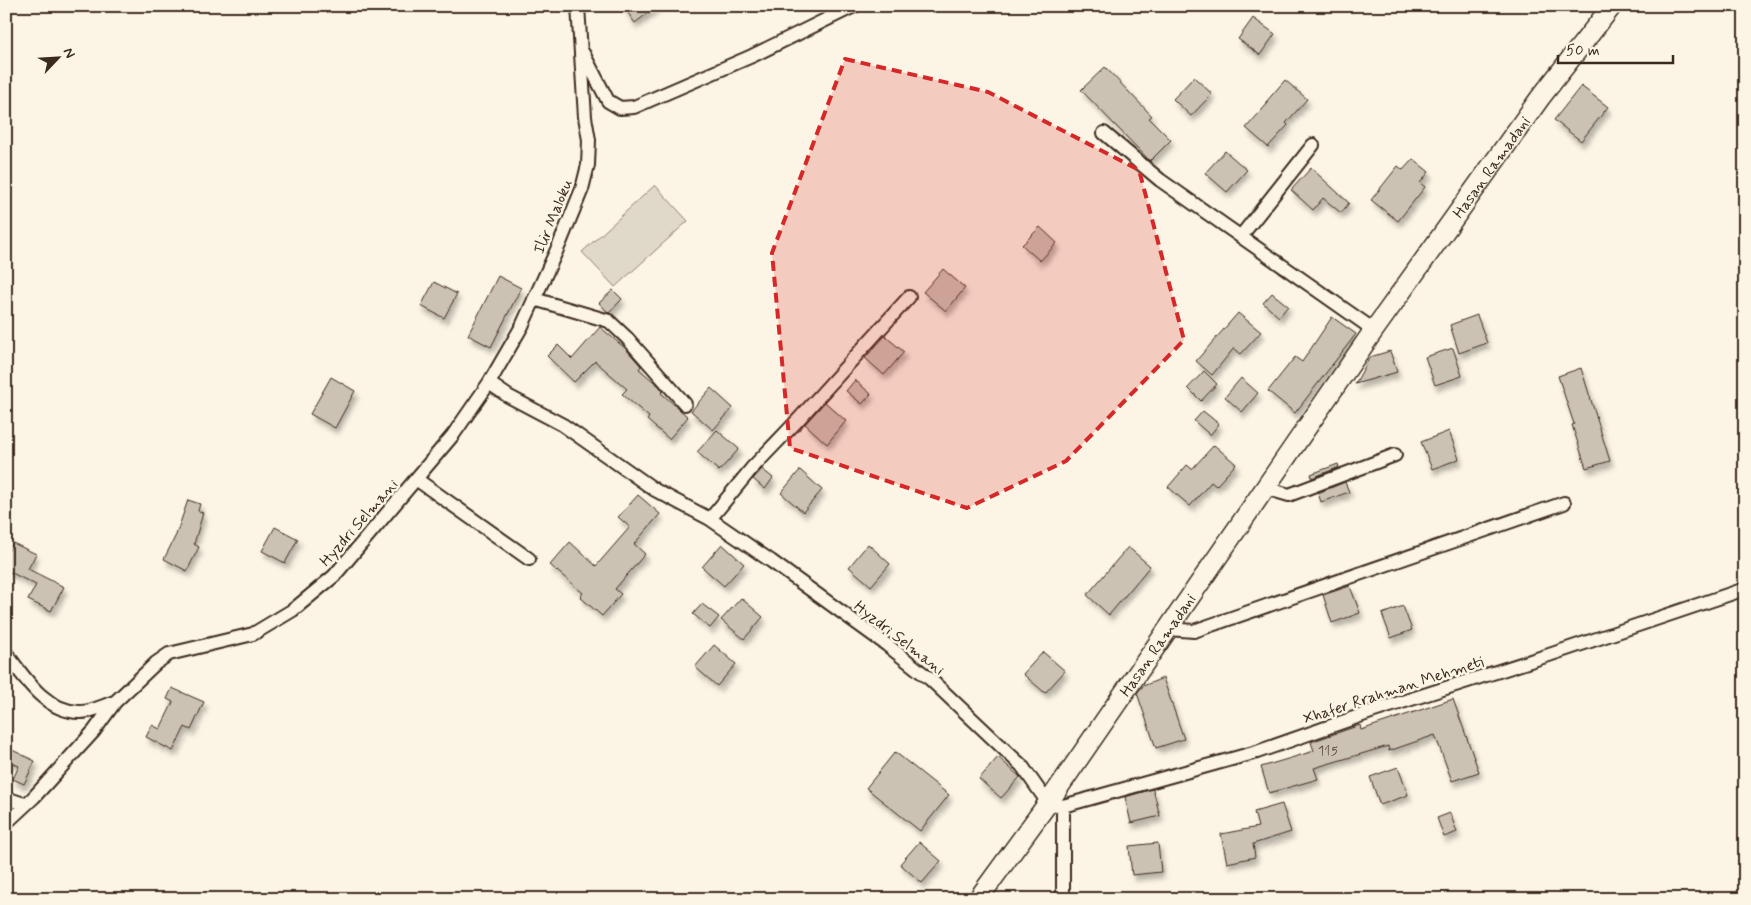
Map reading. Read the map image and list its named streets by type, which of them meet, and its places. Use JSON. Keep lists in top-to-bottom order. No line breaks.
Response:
{"streets":{"main road":["Hasan Ramadani"],"street":["Ilir Maloku","Hyzdri Selmani","Xhafer Rrahman Mehmeti"]},"crossings":[["Hasan Ramadani","Hyzdri Selmani"],["Hasan Ramadani","Xhafer Rrahman Mehmeti"],["Ilir Maloku","Hyzdri Selmani"],["Hyzdri Selmani","Xhafer Rrahman Mehmeti"]],"house_numbers":["115"],"scale_bar":"50 m","north":"top right"}
